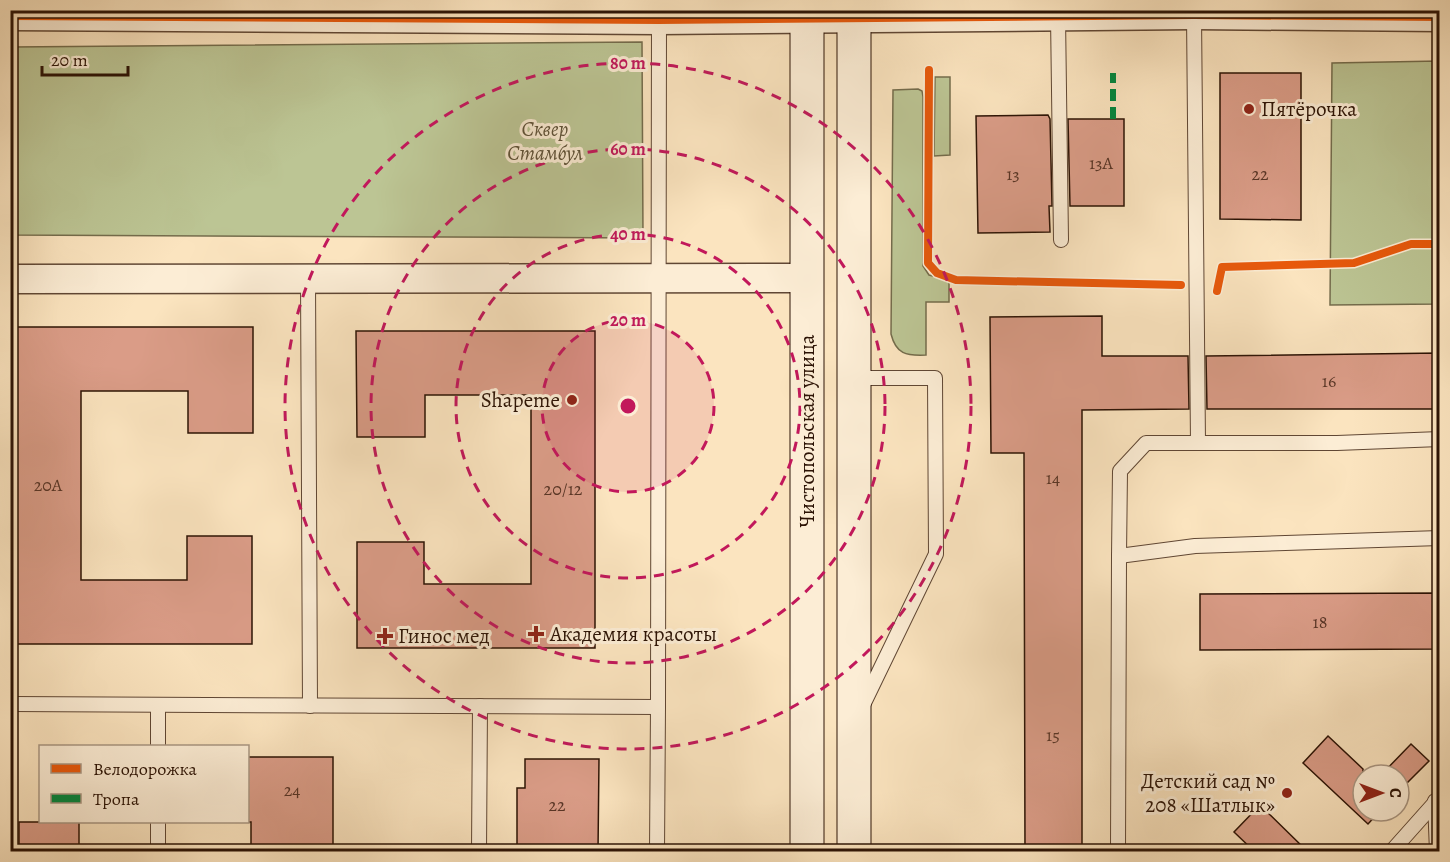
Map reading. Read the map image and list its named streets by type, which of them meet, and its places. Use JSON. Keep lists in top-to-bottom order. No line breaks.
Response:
{"streets":{"main road":["Чистопольская улица"]},"parks":["Сквер Стамбул"],"places":{"other":["Пятёрочка","Shapeme","Детский сад № 208 «Шатлык»"],"health":["Академия красоты","Гинос мед"]},"house_numbers":["13А","13","22","16","14","20А","20/12","18","15","24","22"],"legend":["Велодорожка","Тропа"],"scale_bar":"20 m","north":"right","rings":["80 m","60 m","40 m","20 m"]}
